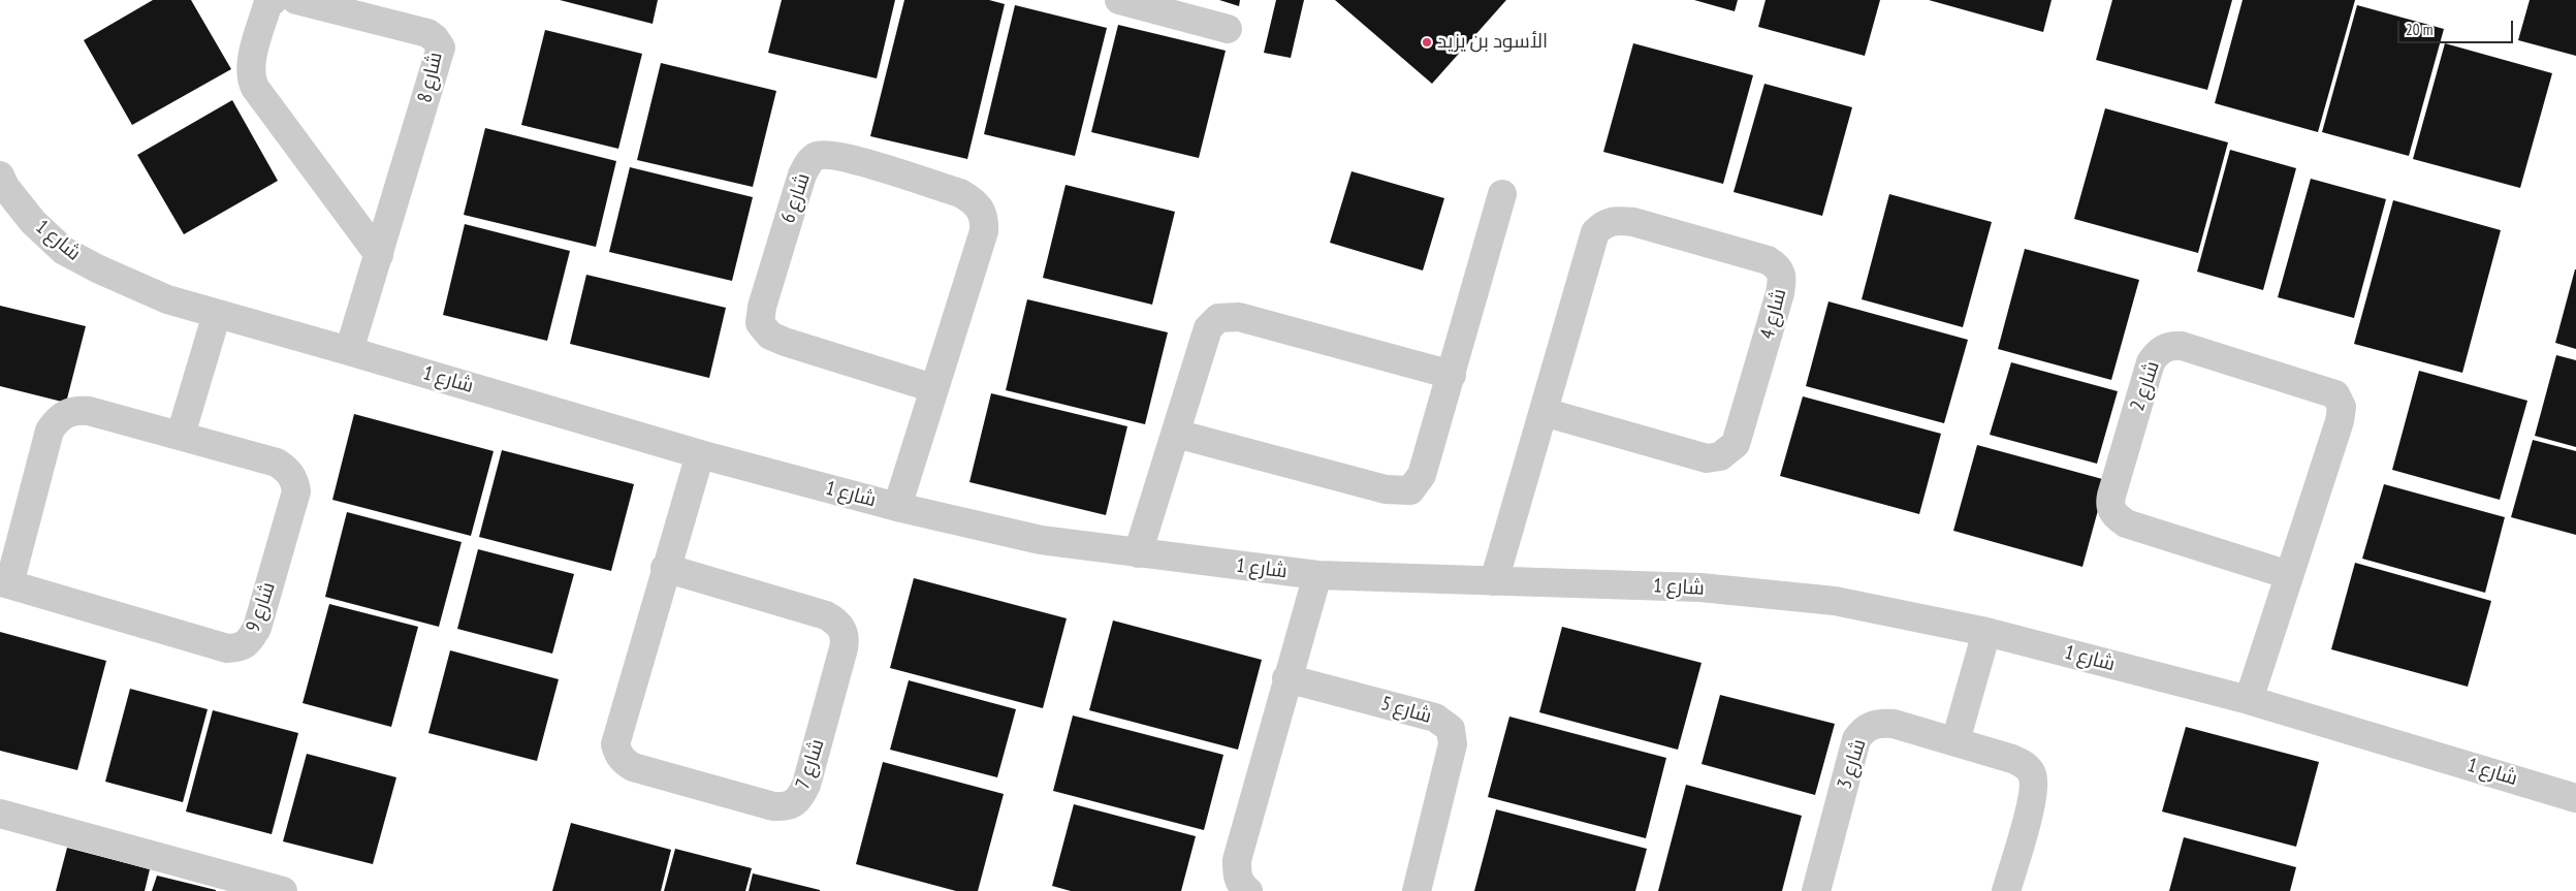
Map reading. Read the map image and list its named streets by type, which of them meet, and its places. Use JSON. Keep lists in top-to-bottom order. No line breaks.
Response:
{"streets":{"street":["شارع 8","شارع 6","شارع 1","شارع 4","شارع 2","شارع 9","شارع 5","شارع 7","شارع 3"]},"crossings":[["شارع 8","شارع 1"],["شارع 6","شارع 1"],["شارع 1","شارع 4"],["شارع 1","شارع 2"],["شارع 1","شارع 7"]],"places":["الأسود بن يزيد"],"scale_bar":"20 m"}
